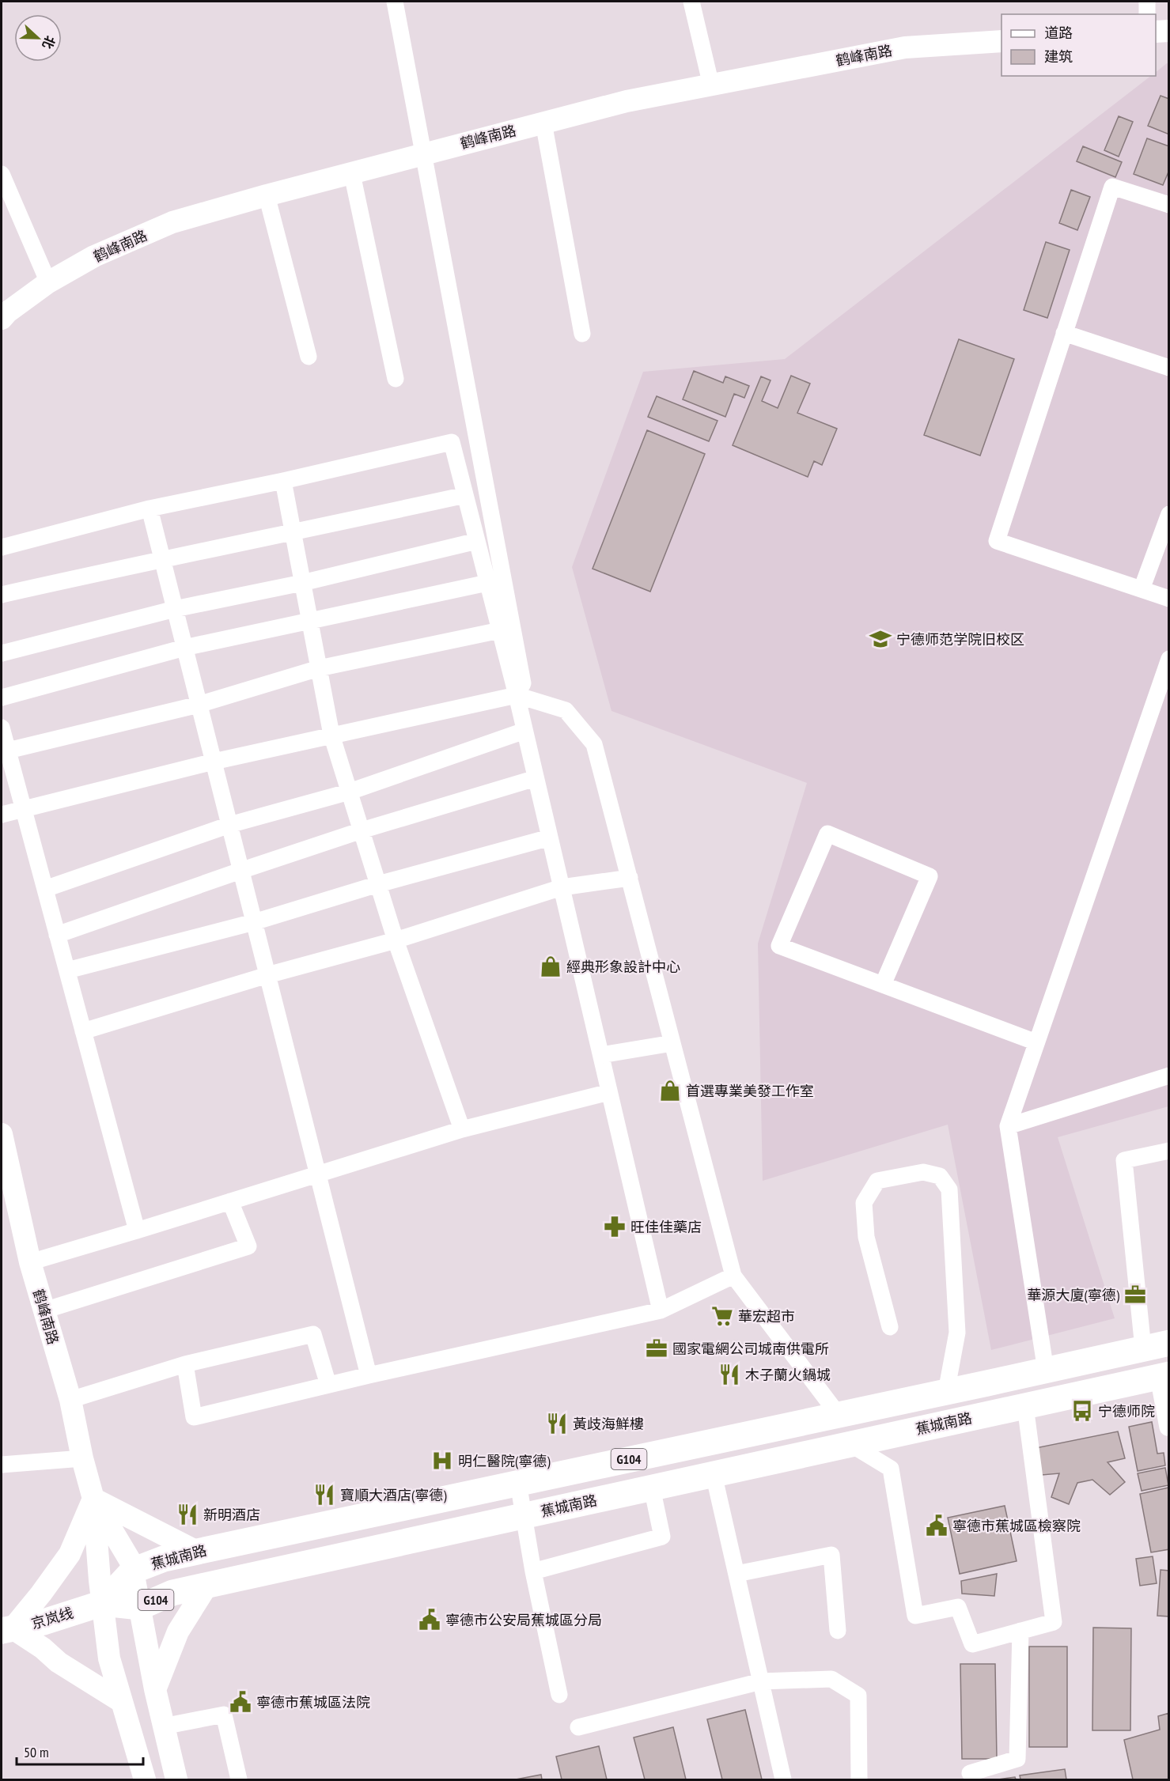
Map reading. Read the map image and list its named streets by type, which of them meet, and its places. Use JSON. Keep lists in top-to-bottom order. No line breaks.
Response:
{"streets":{"highway":["蕉城南路","G104","京岚线"],"street":["鹤峰南路"]},"crossings":[["蕉城南路","京岚线"]],"places":{"school or university":["宁德师范学院旧校区"],"shop":["經典形象設計中心","首選專業美發工作室"],"pharmacy":["旺佳佳藥店"],"office":["華源大廈(寧德)","國家電網公司城南供電所"],"supermarket":["華宏超市"],"restaurant":["木子蘭火鍋城","黃歧海鮮樓","寶順大酒店(寧德)","新明酒店"],"bus stop":["宁德师院"],"hospital":["明仁醫院(寧德)"],"public building":["寧德市蕉城區檢察院","寧德市公安局蕉城區分局","寧德市蕉城區法院"]},"legend":["道路","建筑"],"scale_bar":"50 m","north":"right"}
